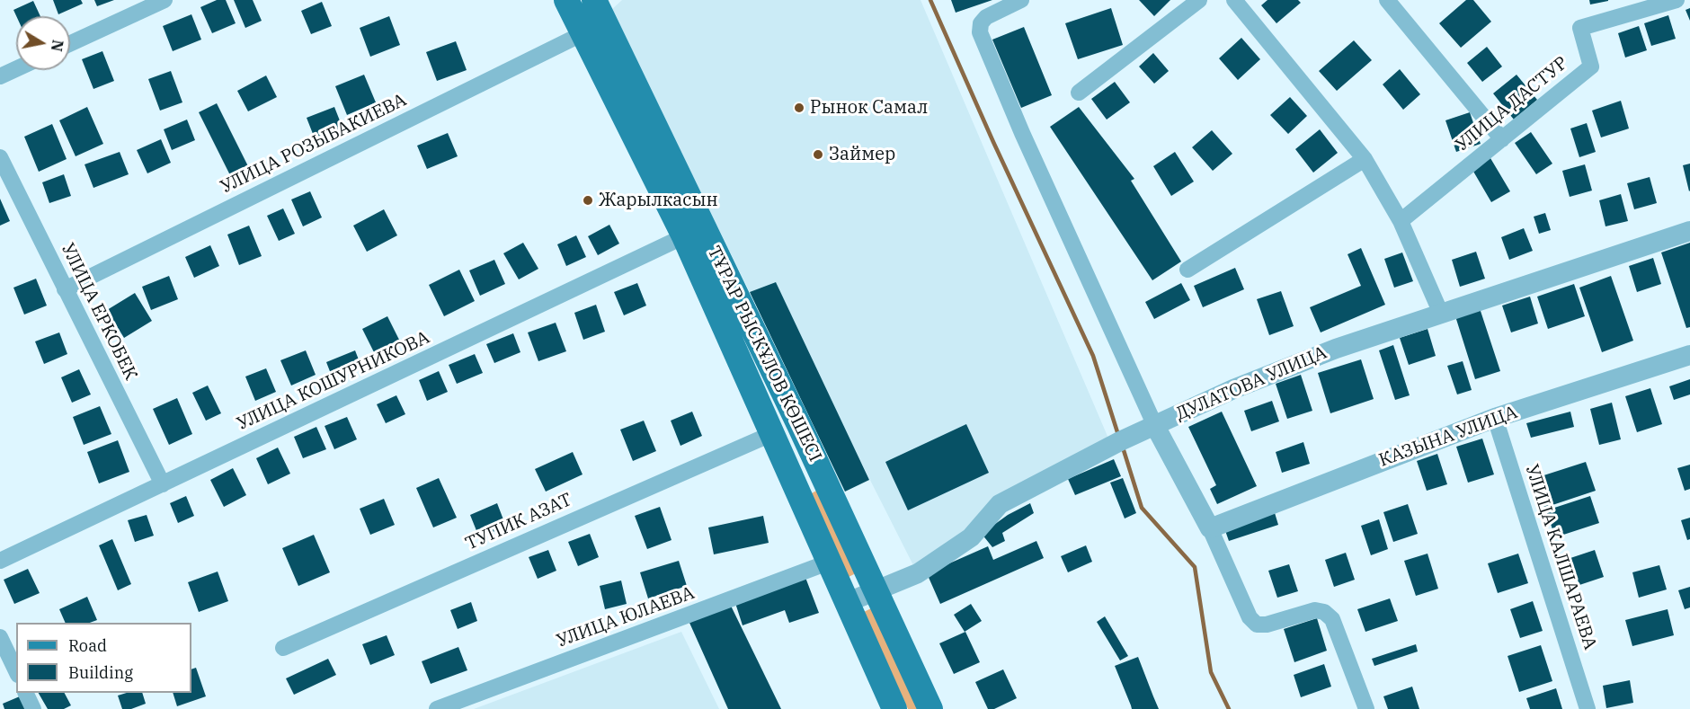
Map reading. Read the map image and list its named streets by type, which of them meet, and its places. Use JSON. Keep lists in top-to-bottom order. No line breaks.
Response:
{"streets":{"main road":["ТҰРАР РЫСКҰЛОВ КӨШЕСІ"],"street":["УЛИЦА ДАСТУР","УЛИЦА РОЗЫБАКИЕВА","УЛИЦА ЕРКОБЕК","УЛИЦА КОШУРНИКОВА","ДУЛАТОВА УЛИЦА","КАЗЫНА УЛИЦА","ТУПИК АЗАТ","УЛИЦА КАЛШАРАЕВА","УЛИЦА ЮЛАЕВА"]},"crossings":[["УЛИЦА РОЗЫБАКИЕВА","УЛИЦА ЕРКОБЕК"],["УЛИЦА РОЗЫБАКИЕВА","ТҰРАР РЫСКҰЛОВ КӨШЕСІ"],["УЛИЦА ЕРКОБЕК","УЛИЦА КОШУРНИКОВА"],["ТҰРАР РЫСКҰЛОВ КӨШЕСІ","УЛИЦА КОШУРНИКОВА"],["ТҰРАР РЫСКҰЛОВ КӨШЕСІ","ДУЛАТОВА УЛИЦА"],["ТҰРАР РЫСКҰЛОВ КӨШЕСІ","ТУПИК АЗАТ"],["ТҰРАР РЫСКҰЛОВ КӨШЕСІ","УЛИЦА ЮЛАЕВА"],["КАЗЫНА УЛИЦА","УЛИЦА КАЛШАРАЕВА"]],"places":["Рынок Самал","Займер","Жарылкасын"],"legend":["Road","Building"],"north":"right"}
